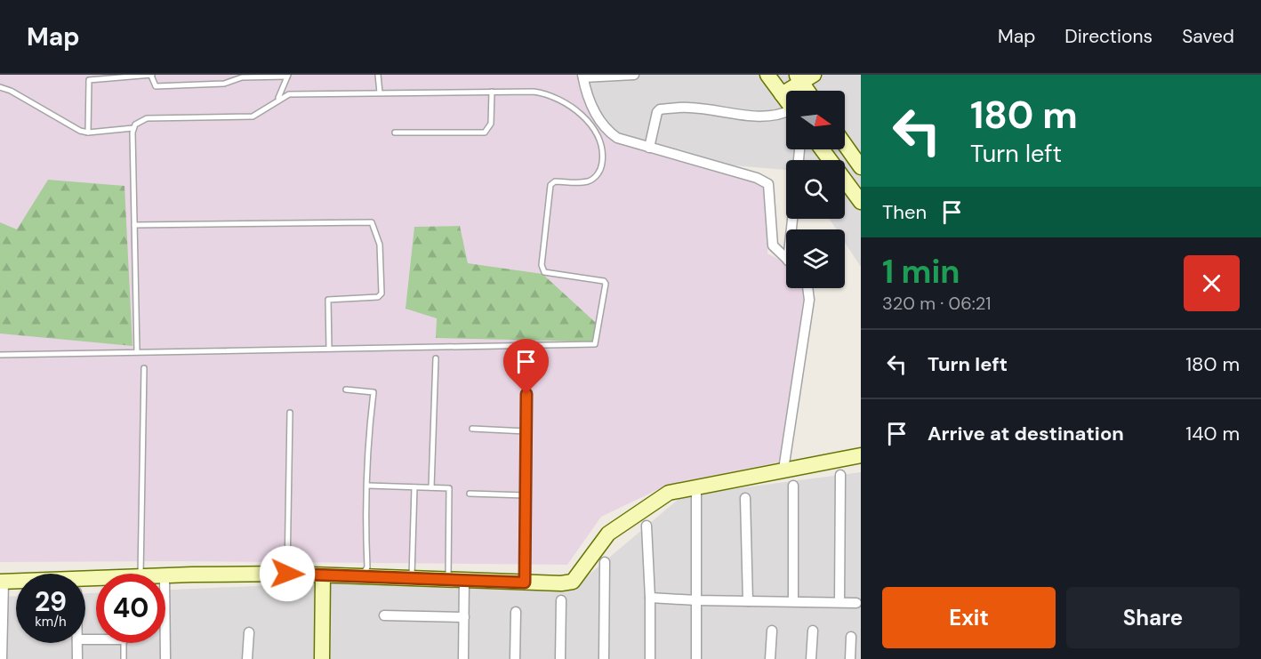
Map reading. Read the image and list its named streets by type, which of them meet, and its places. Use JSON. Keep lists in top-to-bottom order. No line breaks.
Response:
{"north":"right","page":{"header":"Map","nav":["Map","Directions","Saved"],"turn":["180 m","Turn left"],"then":"Then","heading":["1 min","320 m · 06:21"],"list":[{"name":"Turn left","value":"180 m"},{"name":"Arrive at destination","value":"140 m"}],"speed":"29 km/h","limit":"40","buttons":["Exit","Share"]}}
